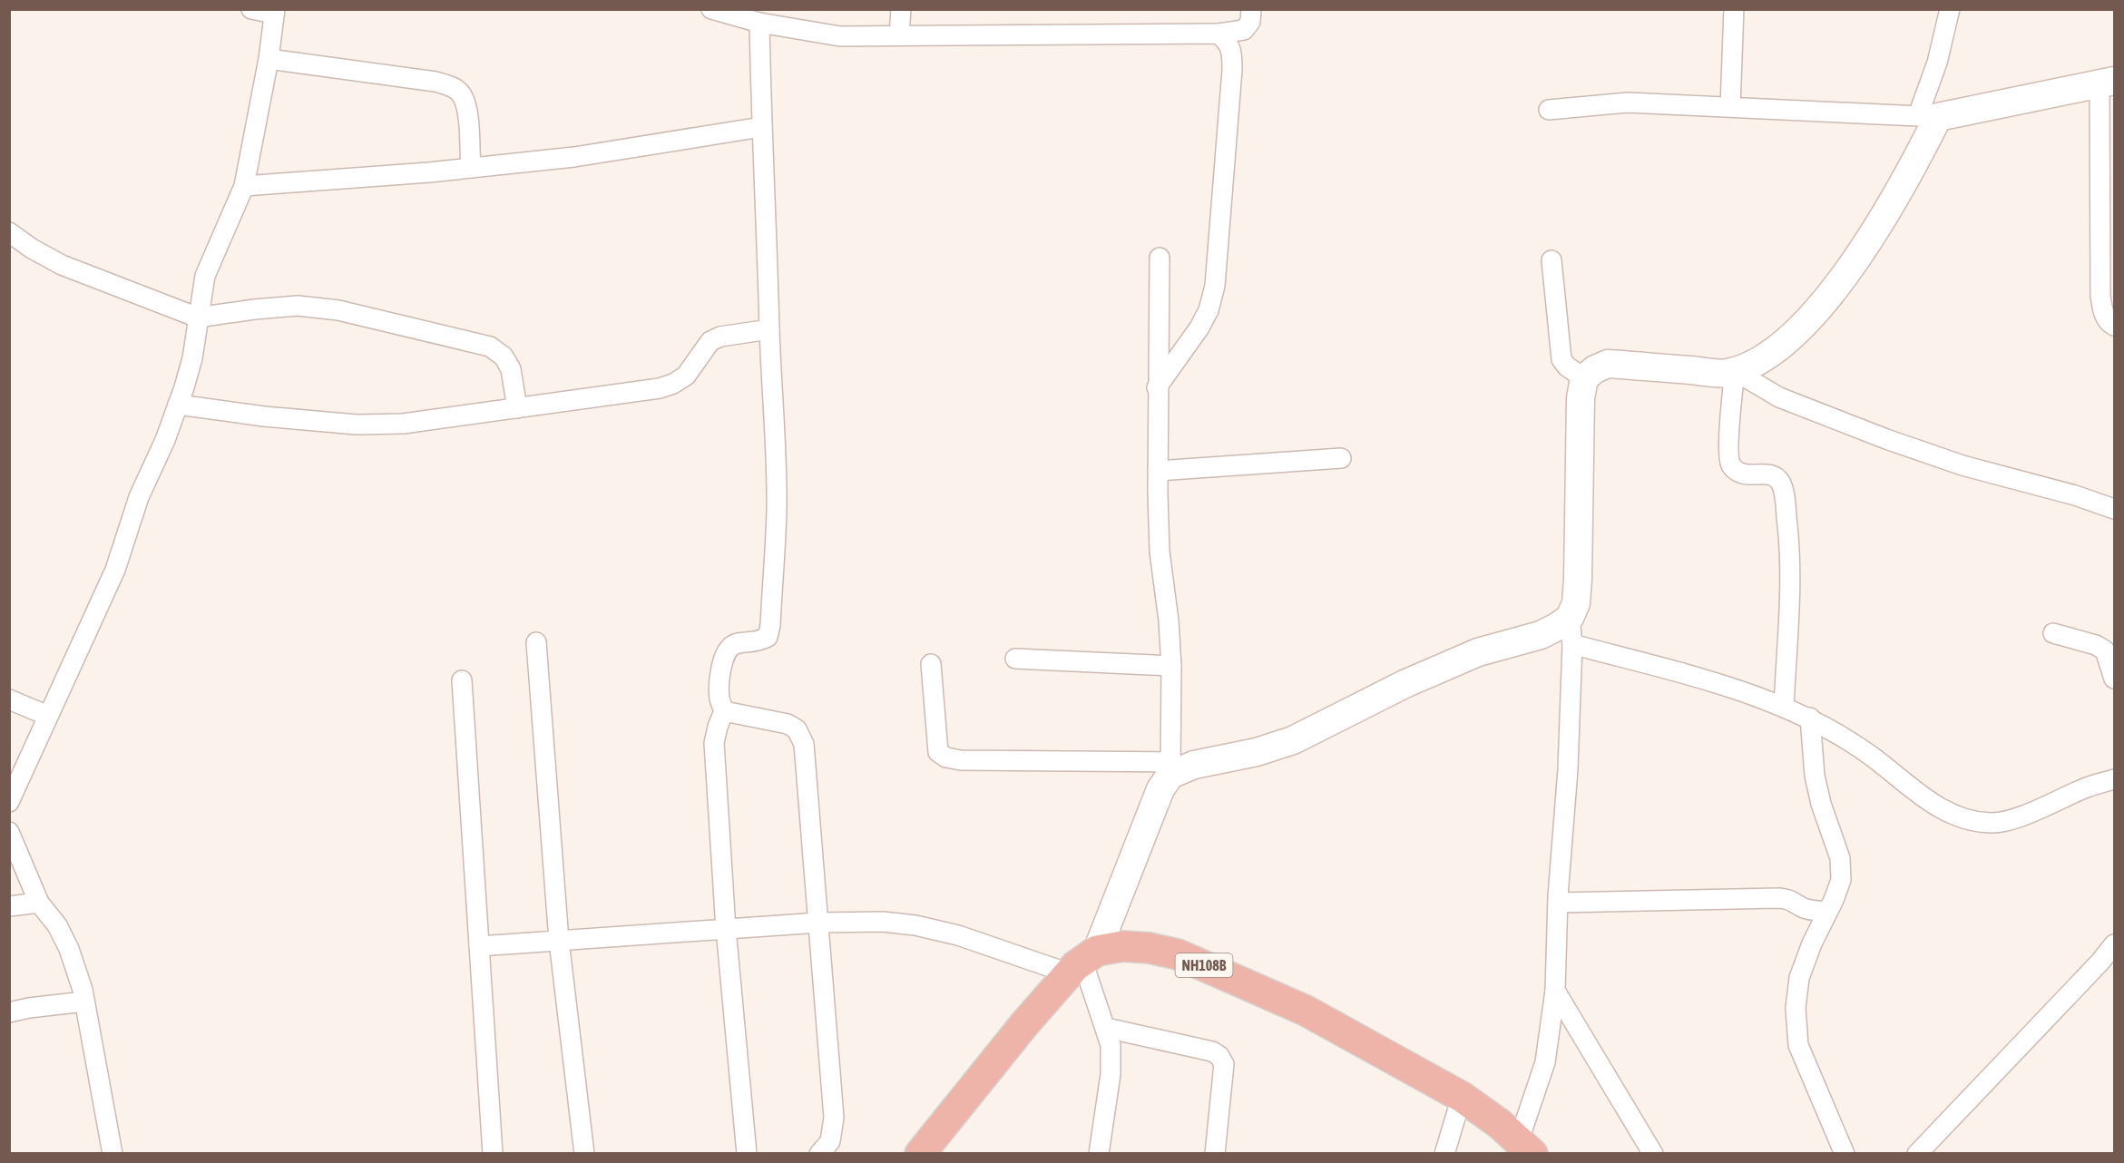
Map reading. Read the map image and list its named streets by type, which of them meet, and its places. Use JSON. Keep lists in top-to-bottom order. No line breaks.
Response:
{"streets":{"highway":["NH108B"]}}
